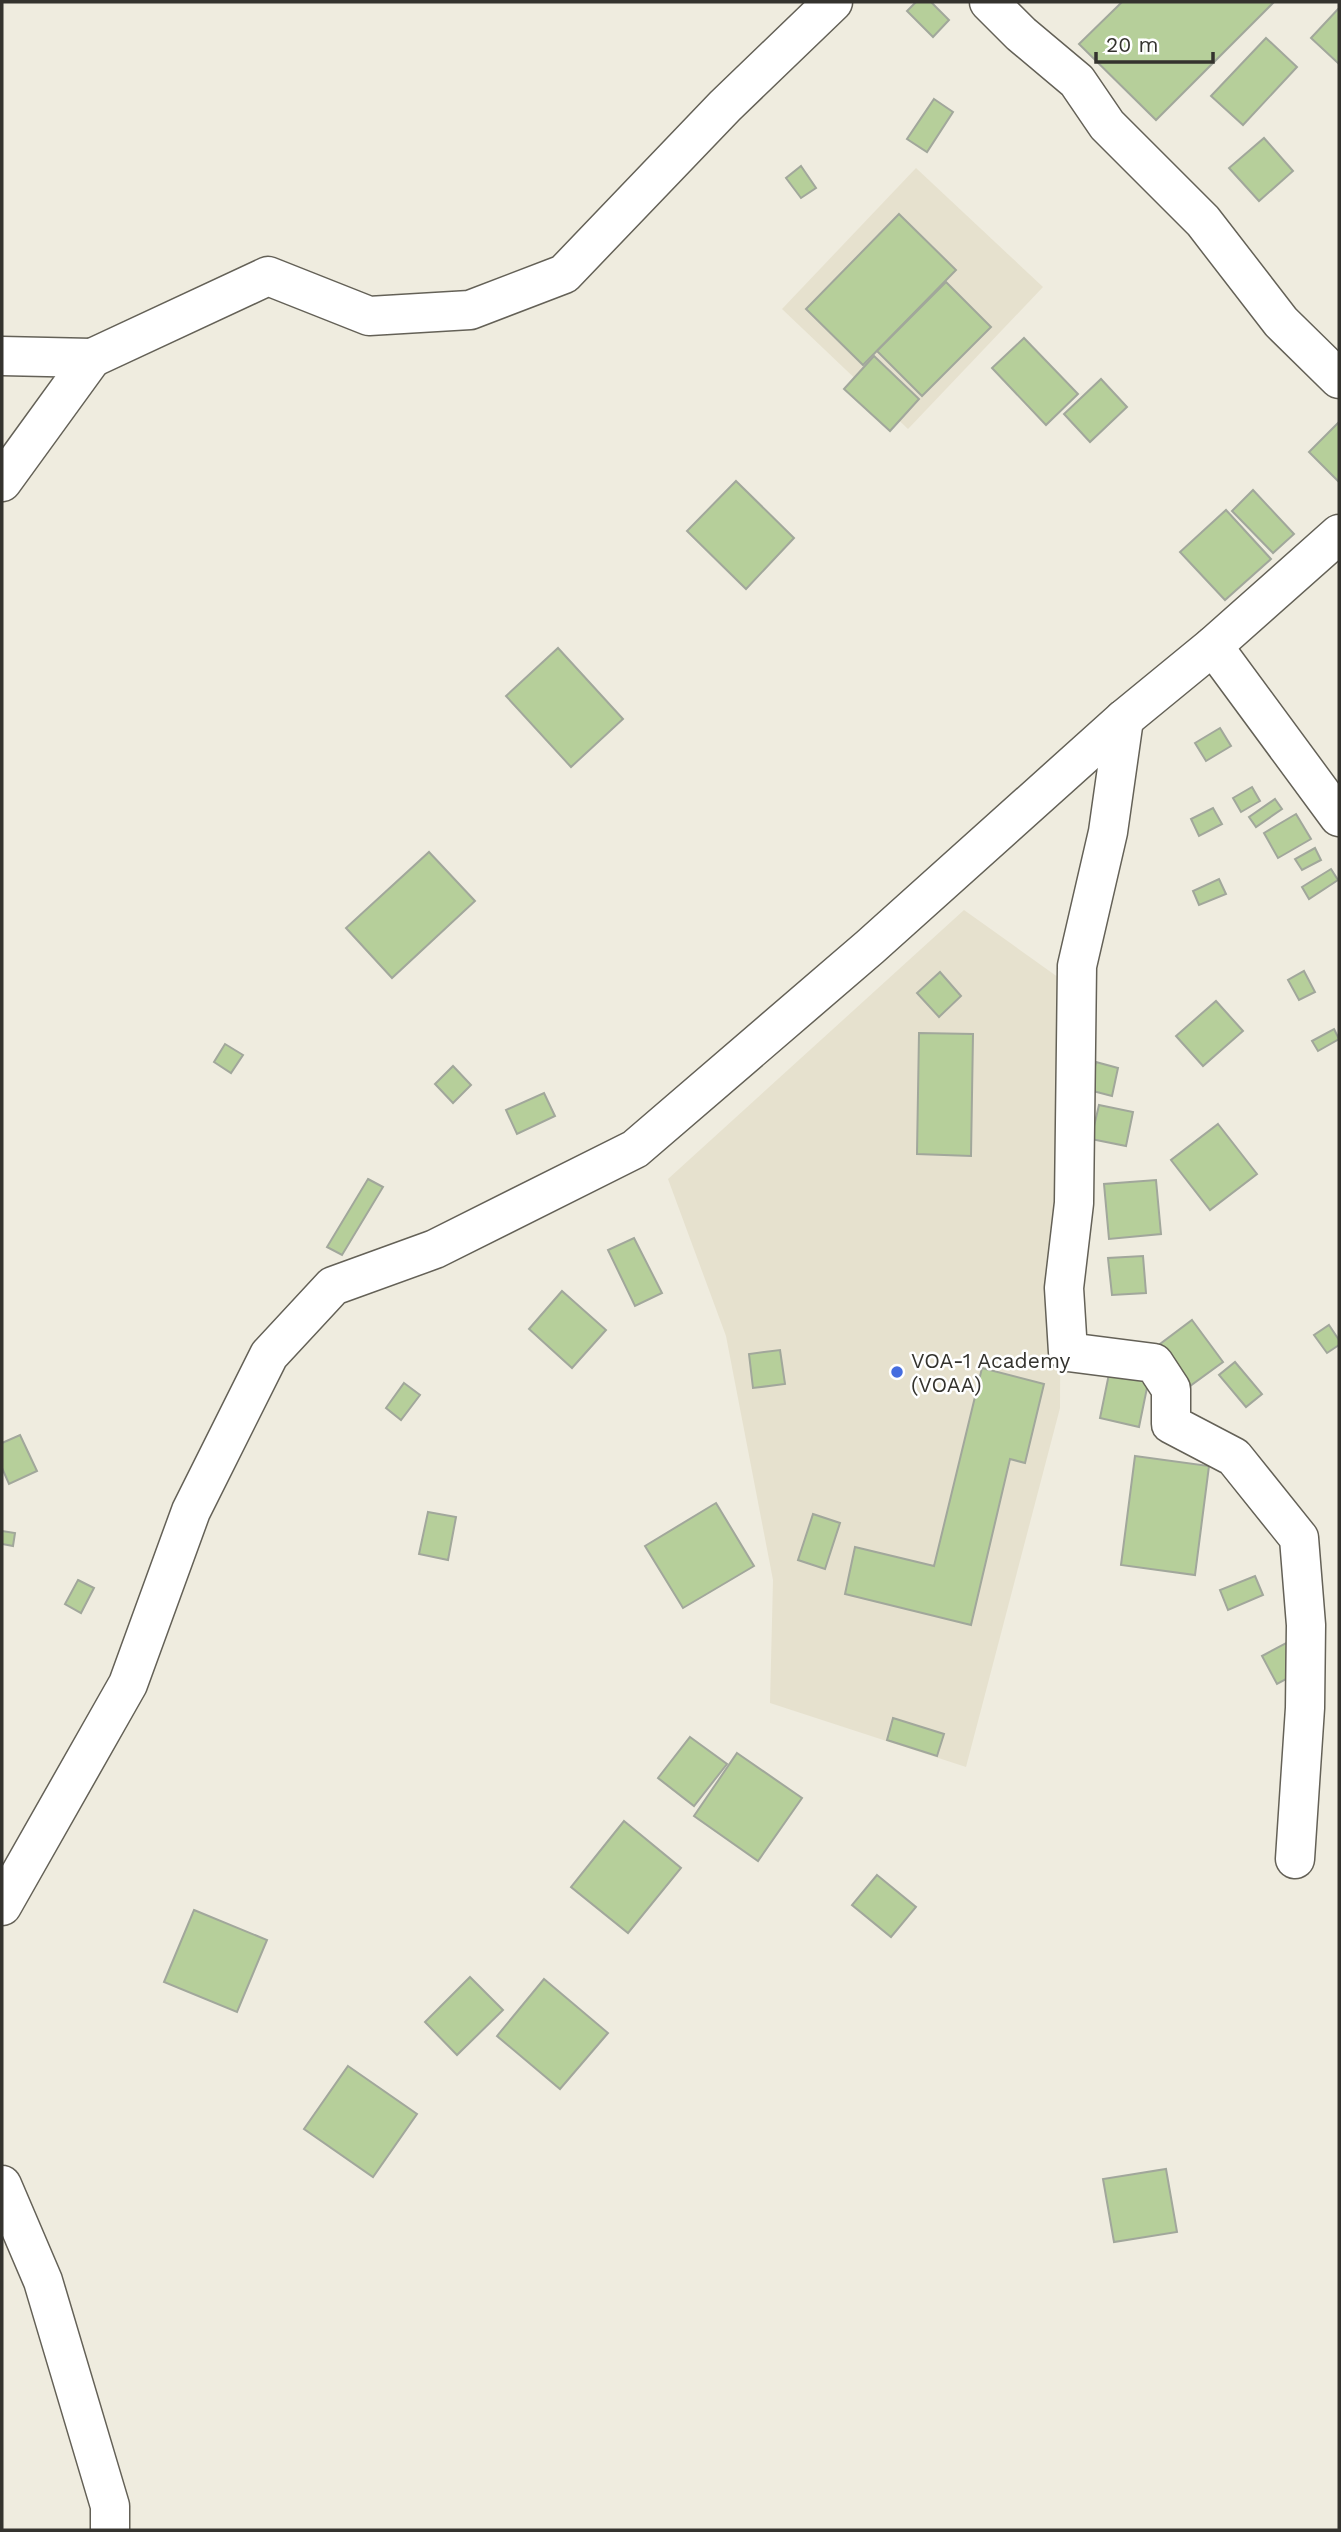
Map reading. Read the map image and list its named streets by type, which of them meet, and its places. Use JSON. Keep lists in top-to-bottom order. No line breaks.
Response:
{"places":["VOA-1 Academy (VOAA)"],"scale_bar":"20 m"}
